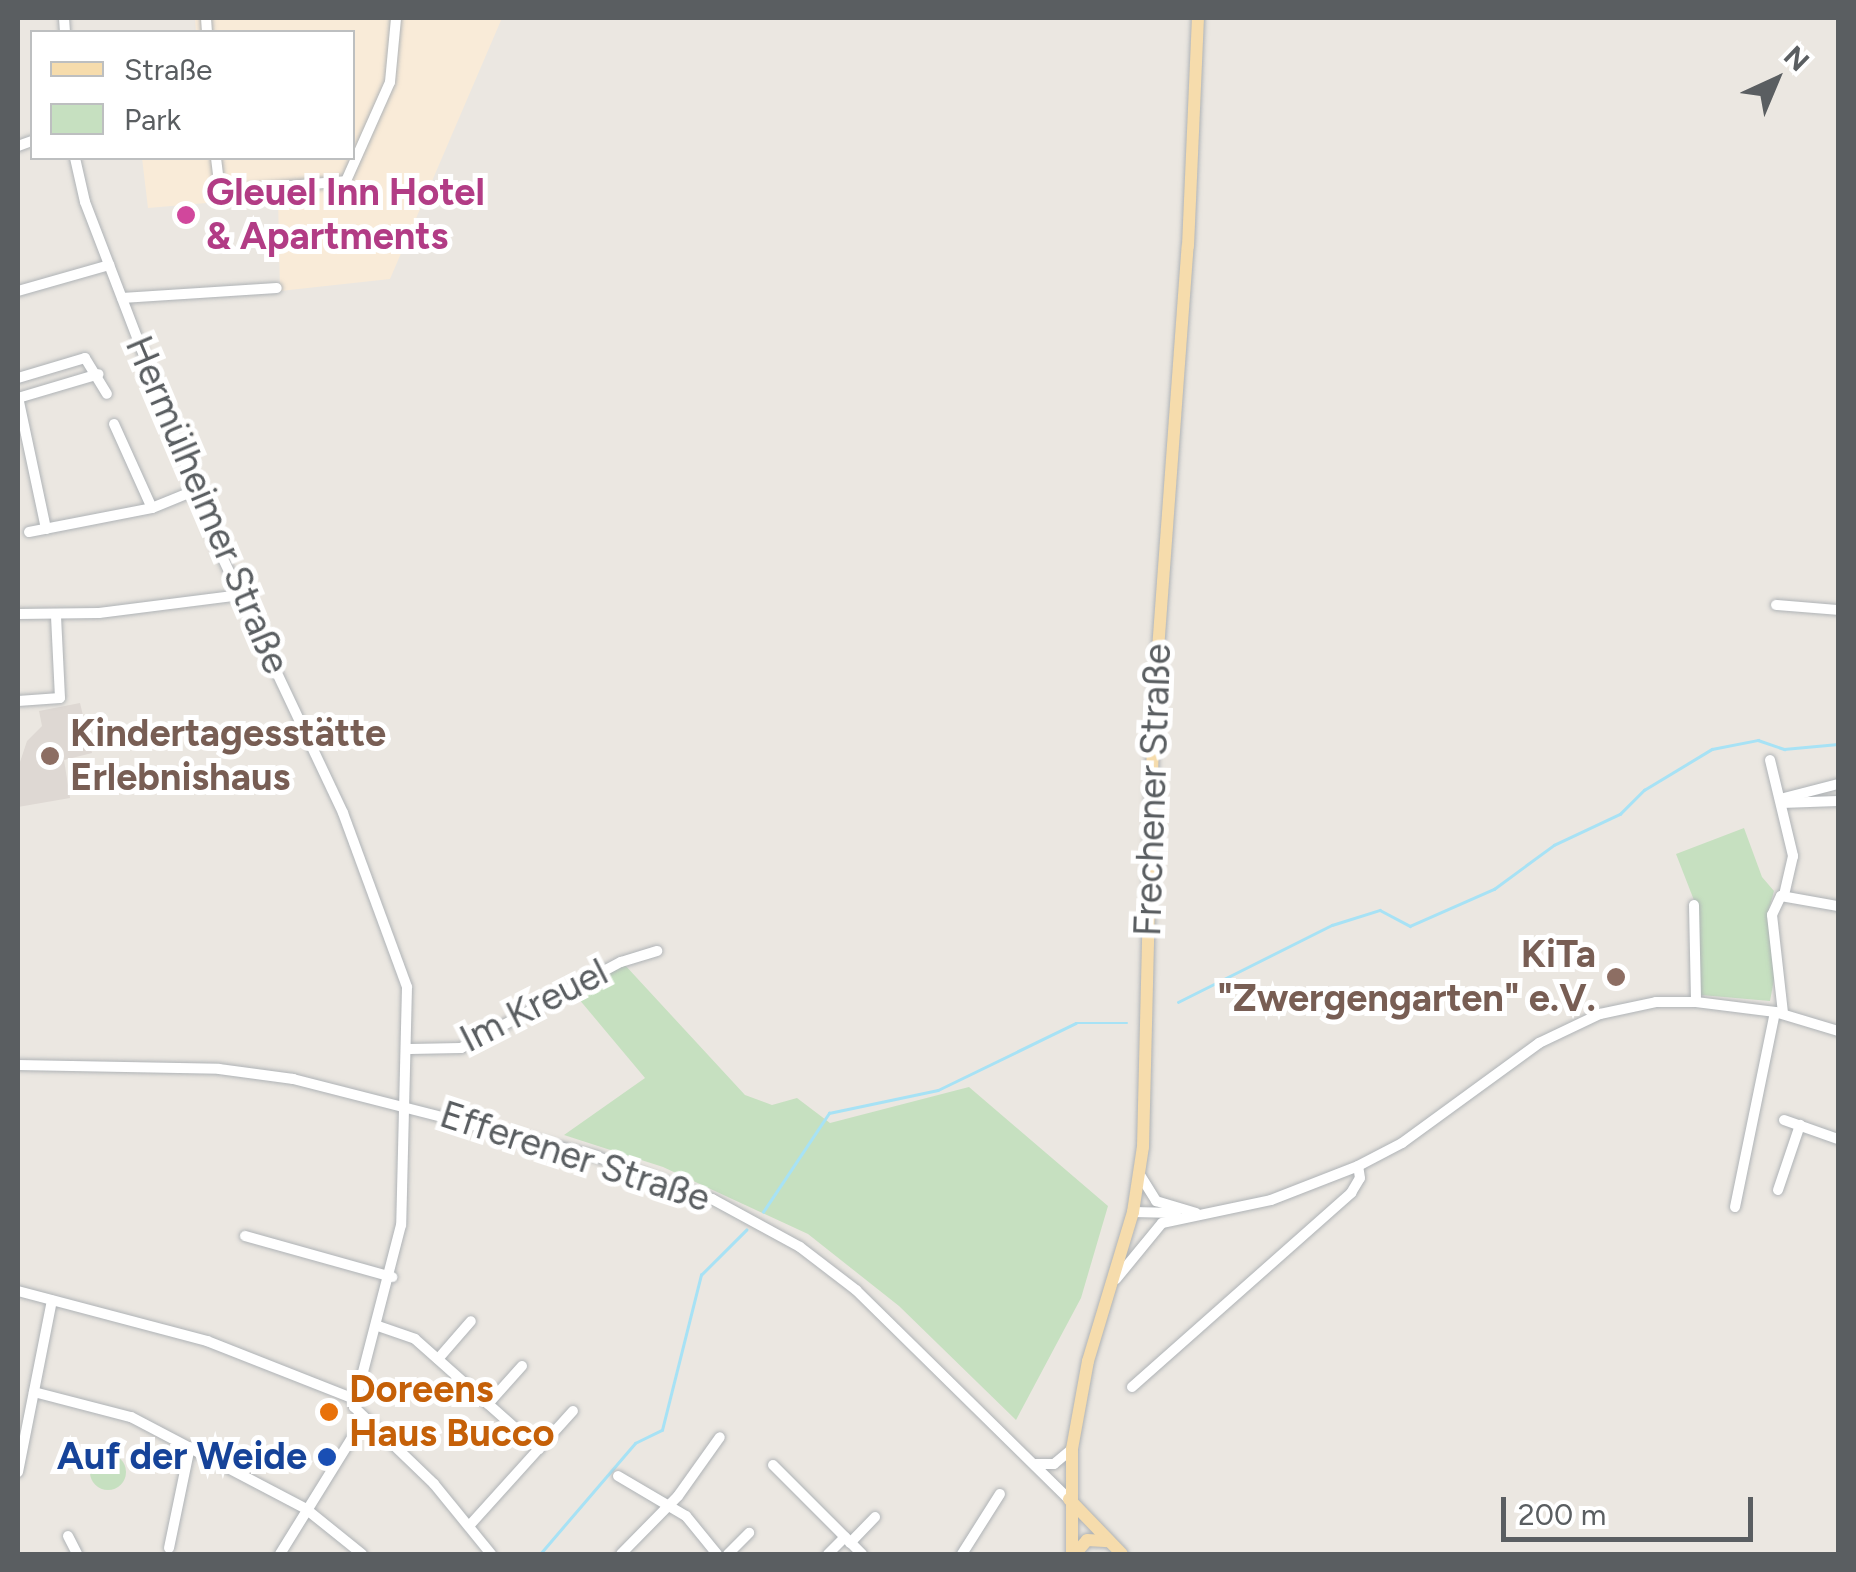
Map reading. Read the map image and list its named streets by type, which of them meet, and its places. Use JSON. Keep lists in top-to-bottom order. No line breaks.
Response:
{"streets":{"main road":["Frechener Straße","Efferener Straße"],"street":["Hermülheimer Straße","Im Kreuel"]},"crossings":[["Hermülheimer Straße","Im Kreuel"],["Hermülheimer Straße","Efferener Straße"],["Frechener Straße","Efferener Straße"]],"places":["Gleuel Inn Hotel & Apartments","Kindertagesstätte Erlebnishaus","KiTa \"Zwergengarten\" e.V.","Doreens Haus Bucco","Auf der Weide"],"legend":["Straße","Park"],"scale_bar":"200 m","north":"top right"}
